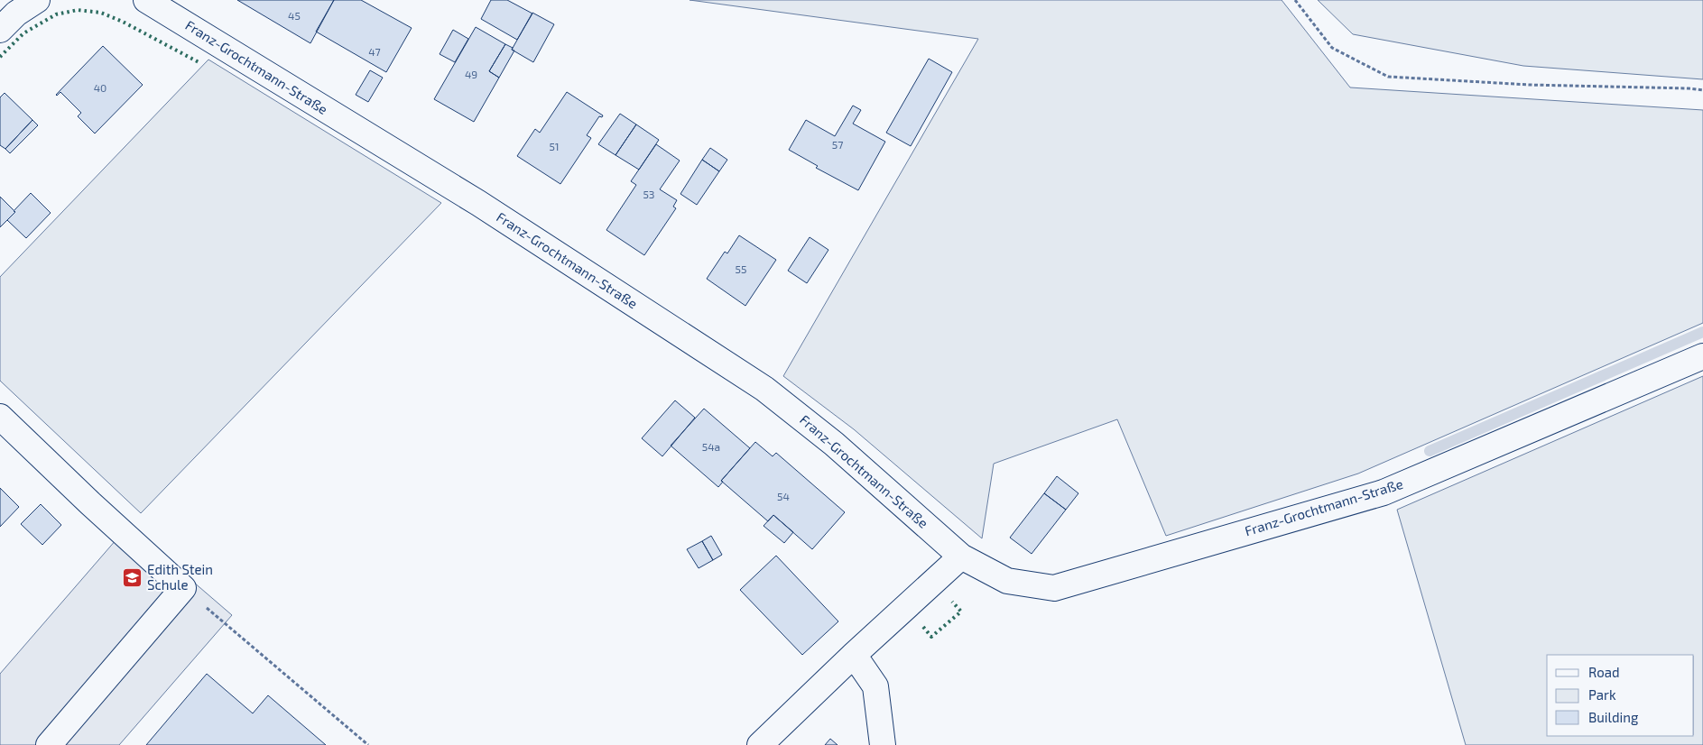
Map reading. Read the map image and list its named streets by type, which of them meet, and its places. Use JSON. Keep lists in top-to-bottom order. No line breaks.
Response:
{"streets":{"street":["Franz-Grochtmann-Straße"]},"places":{"school or university":["Edith Stein Schule"]},"house_numbers":["45","47","49","40","57","51","53","55","54a","54"],"legend":["Road","Park","Building"]}
